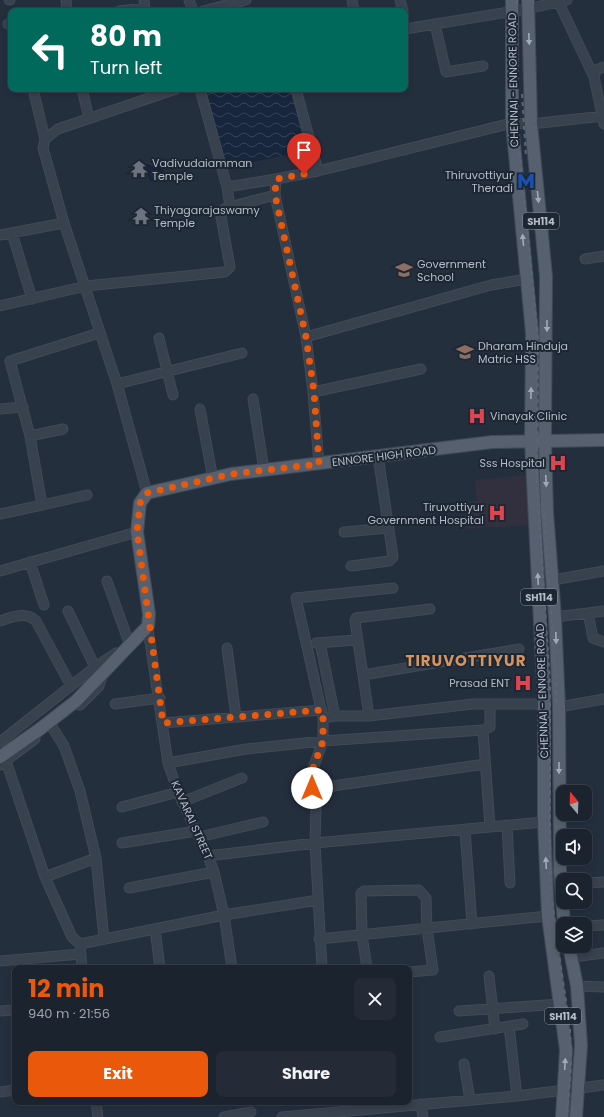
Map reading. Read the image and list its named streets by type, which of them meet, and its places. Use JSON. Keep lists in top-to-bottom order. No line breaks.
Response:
{"streets":{"main road":["CHENNAI - ENNORE ROAD","SH114","ENNORE HIGH ROAD"],"street":["KAVARAI STREET"]},"crossings":[["CHENNAI - ENNORE ROAD","ENNORE HIGH ROAD"]],"districts":["TIRUVOTTIYUR"],"places":{"temple":["Vadivudaiamman Temple","Thiyagarajaswamy Temple"],"metro station":["Thiruvottiyur Theradi"],"school or university":["Government School","Dharam Hinduja Matric HSS"],"hospital":["Vinayak Clinic","Sss Hospital","Tiruvottiyur Government Hospital","Prasad ENT"]},"north":"top","page":{"turn":["80 m","Turn left"],"heading":["12 min","940 m · 21:56"],"buttons":["Exit","Share"]}}
